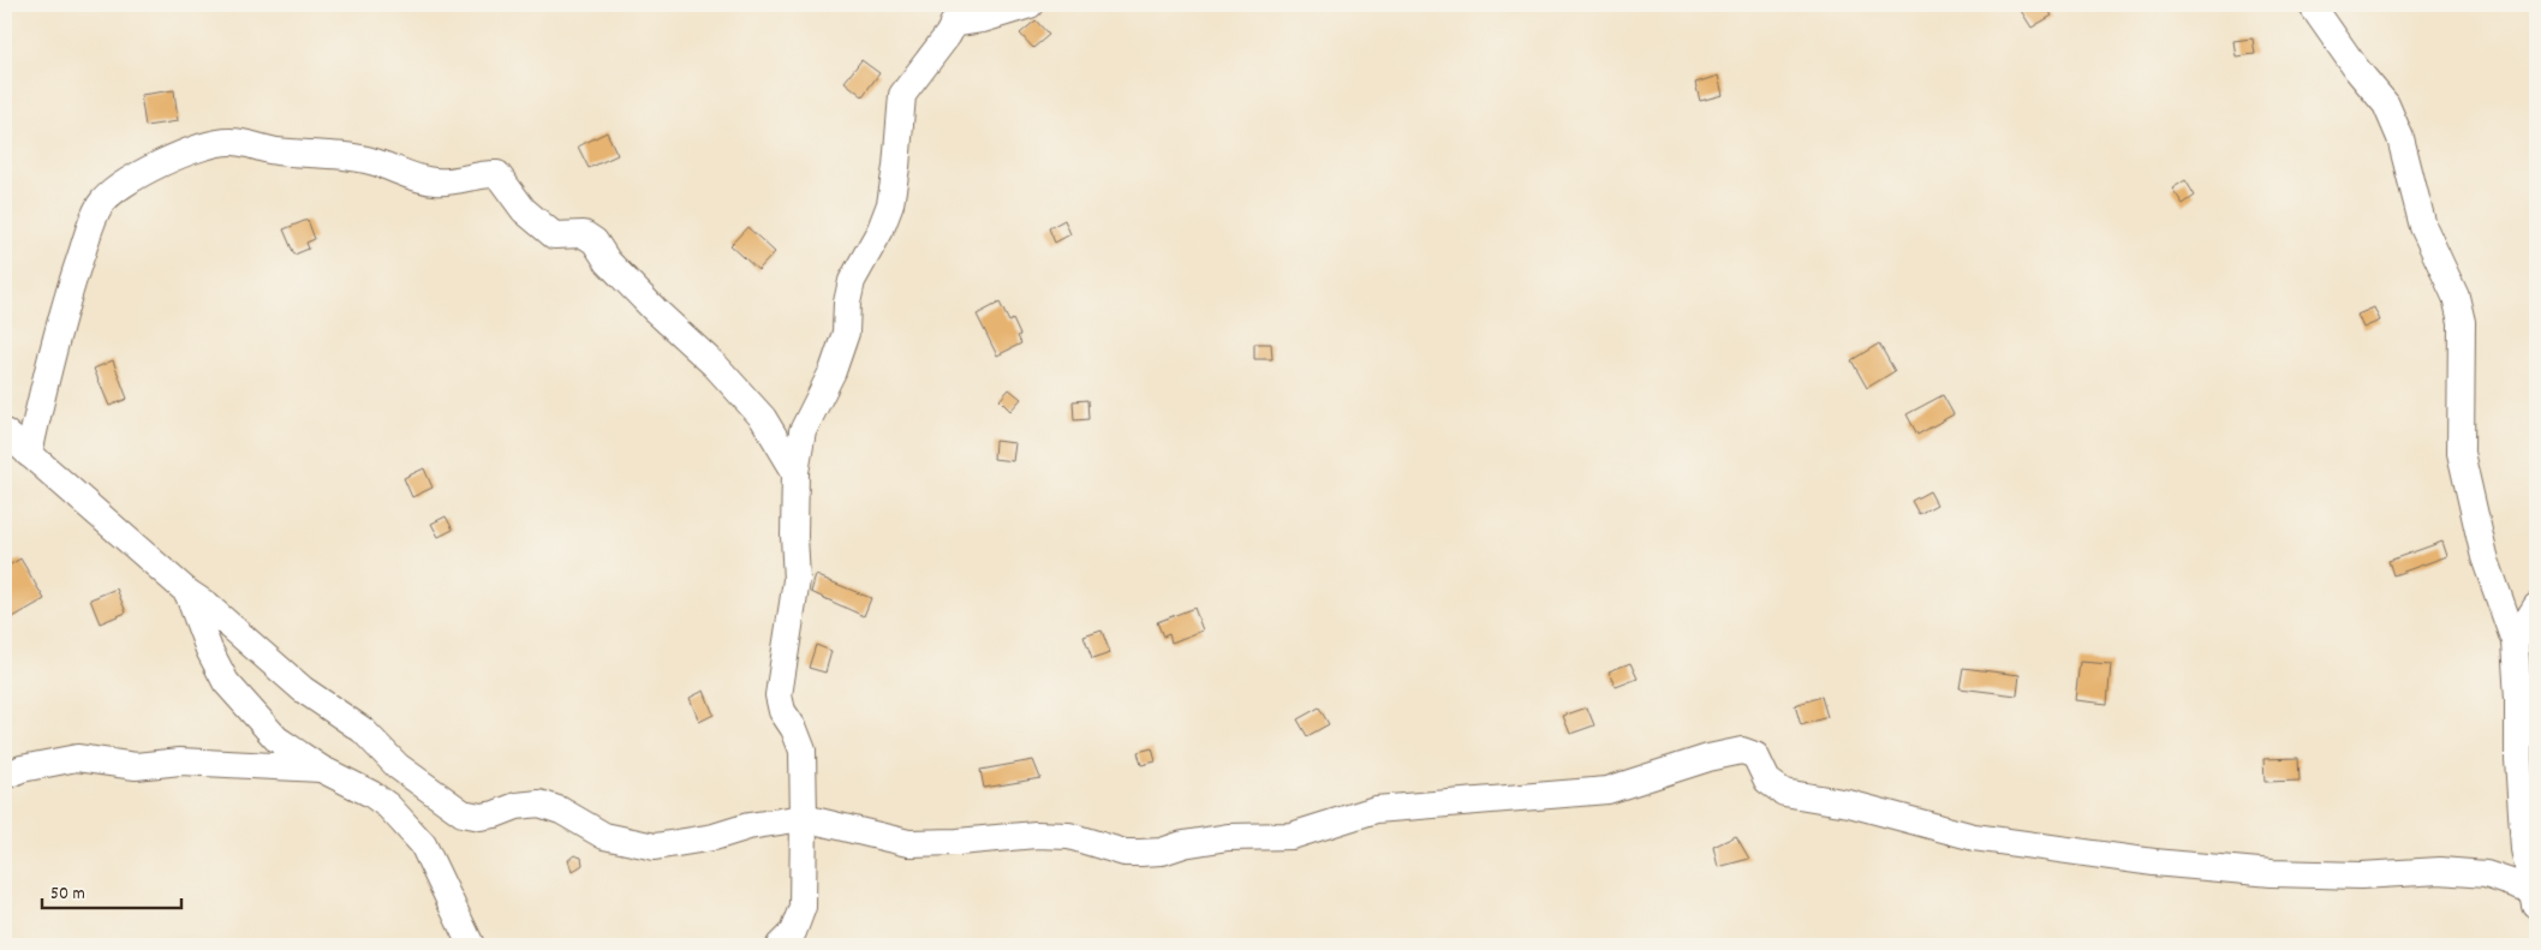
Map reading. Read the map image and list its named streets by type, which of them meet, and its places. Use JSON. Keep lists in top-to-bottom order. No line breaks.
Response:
{"scale_bar":"50 m"}
